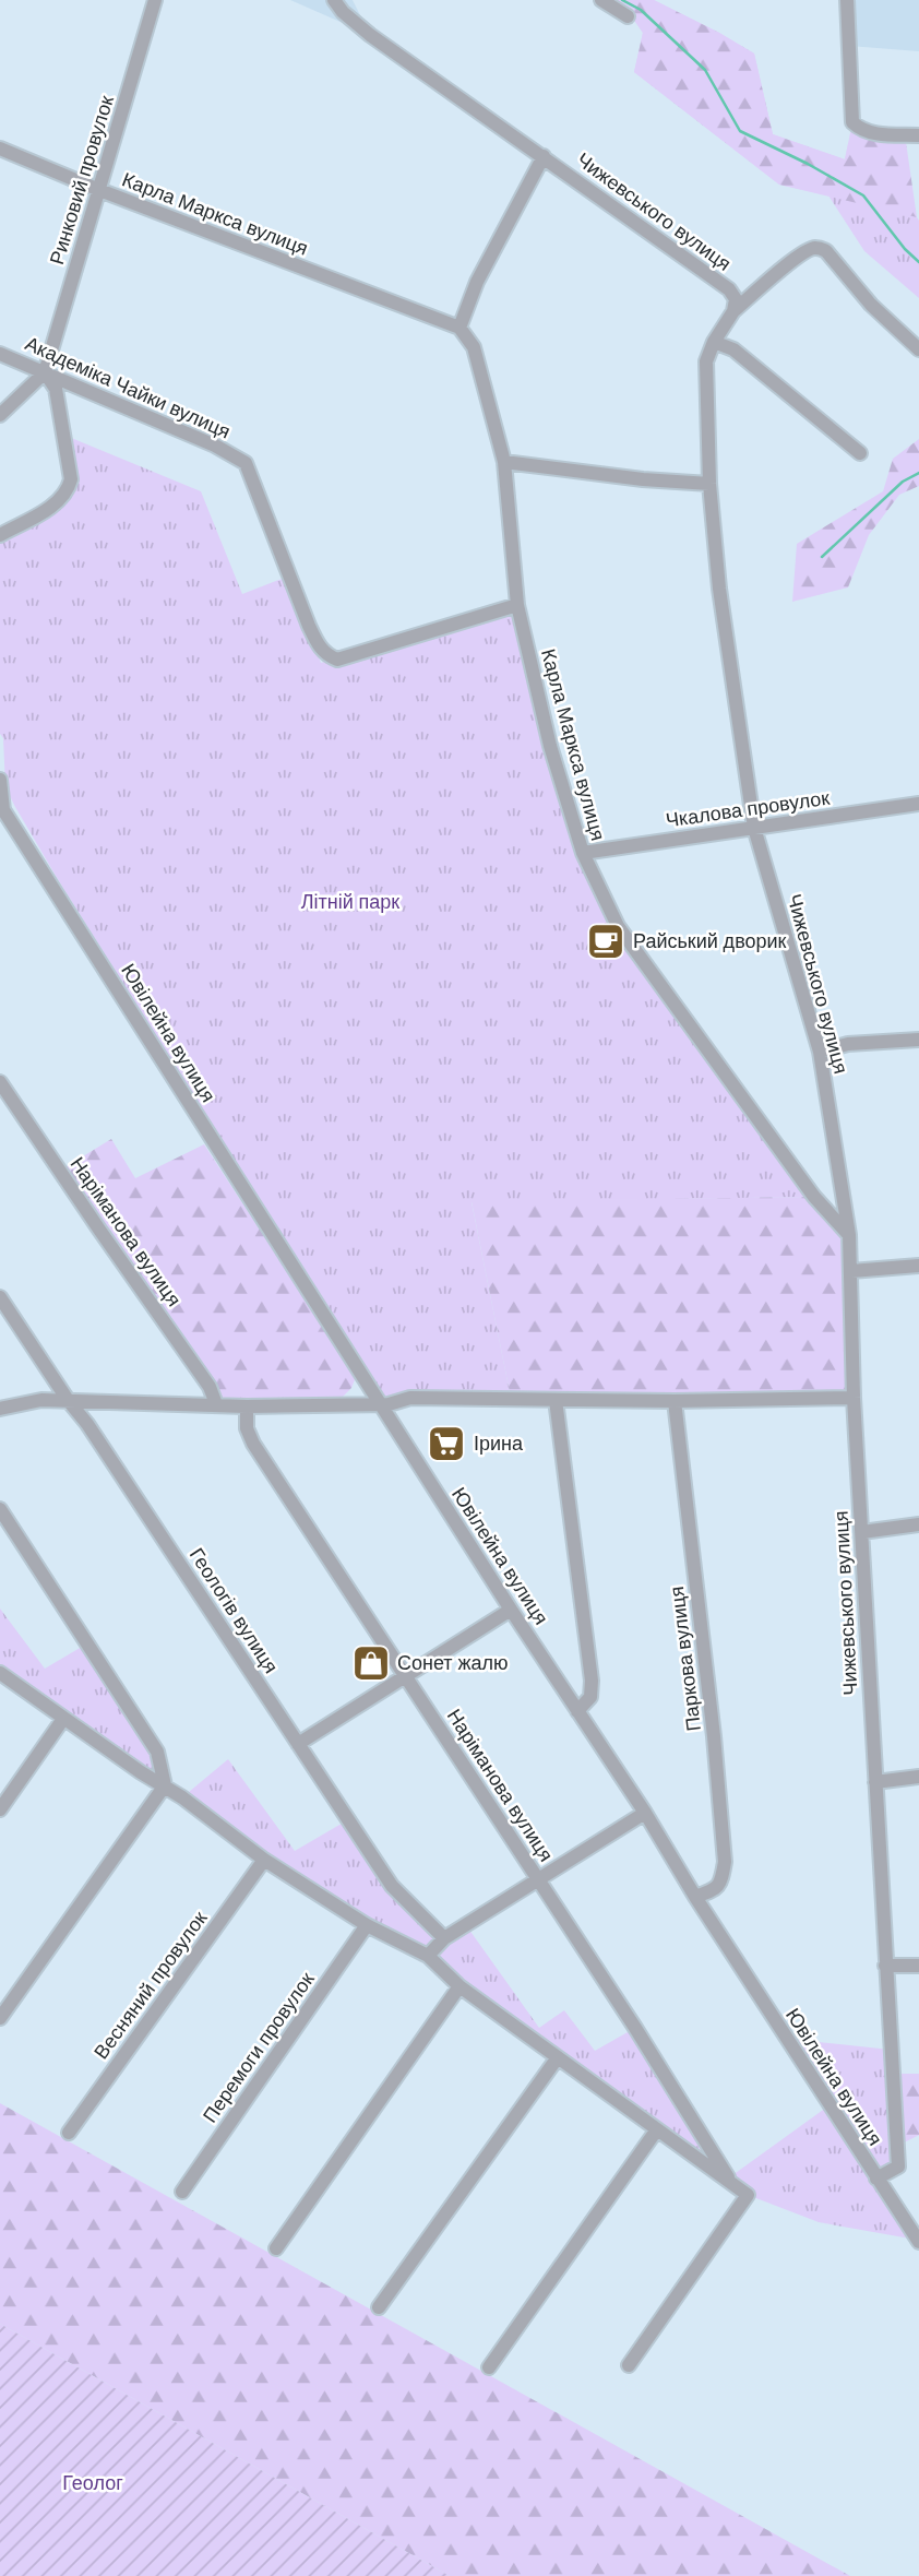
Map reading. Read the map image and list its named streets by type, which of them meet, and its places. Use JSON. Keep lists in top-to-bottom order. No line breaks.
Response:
{"streets":{"street":["Ринковий провулок","Чижевського вулиця","Карла Маркса вулиця","Академіка Чайки вулиця","Чкалова провулок","Ювілейна вулиця","Наріманова вулиця","Геологів вулиця","Паркова вулиця","Весняний провулок","Перемоги провулок"]},"crossings":[["Ринковий провулок","Карла Маркса вулиця"],["Ринковий провулок","Академіка Чайки вулиця"],["Чижевського вулиця","Карла Маркса вулиця"],["Чижевського вулиця","Чкалова провулок"],["Чижевського вулиця","Ювілейна вулиця"],["Карла Маркса вулиця","Академіка Чайки вулиця"],["Карла Маркса вулиця","Чкалова провулок"],["Ювілейна вулиця","Паркова вулиця"]],"parks":["Літній парк","Геолог"],"places":{"cafe":["Райський дворик"],"supermarket":["Ірина"],"shop":["Сонет жалю"]}}
